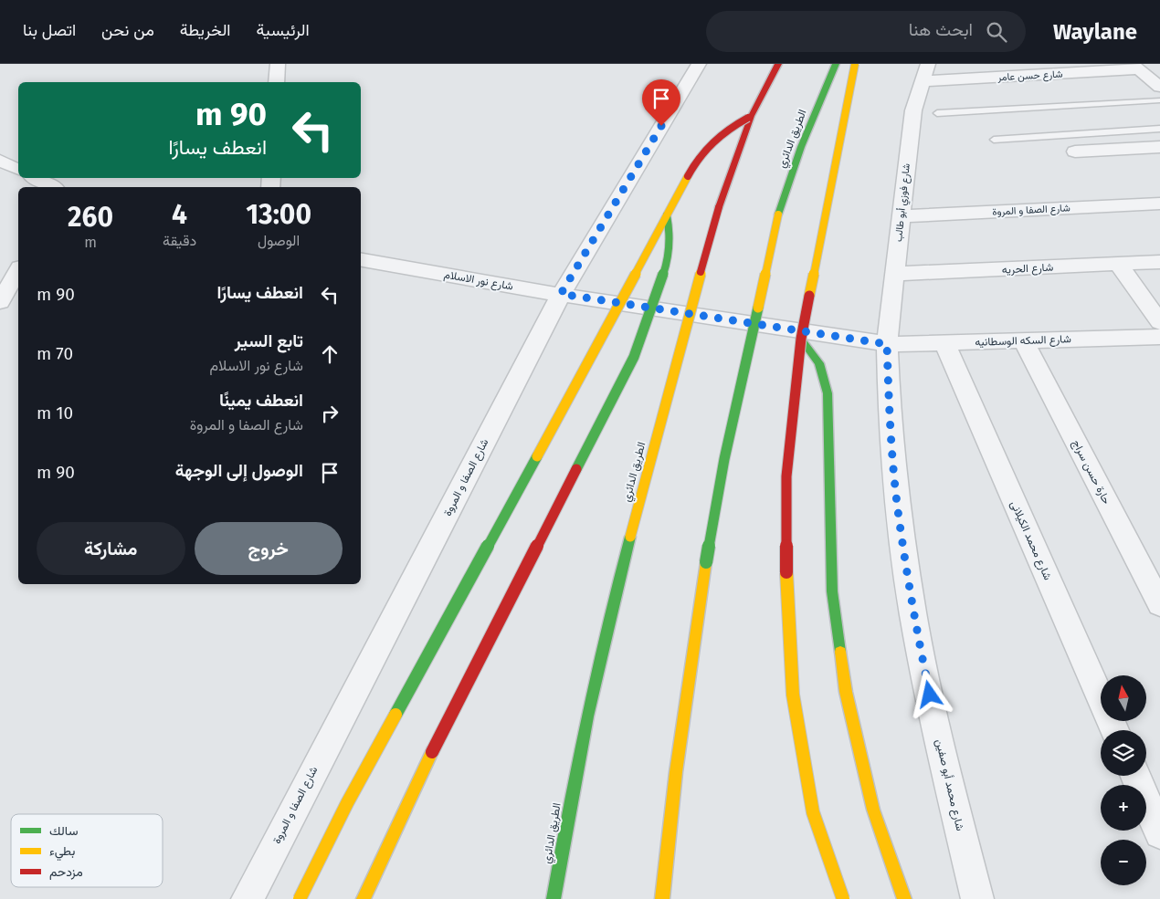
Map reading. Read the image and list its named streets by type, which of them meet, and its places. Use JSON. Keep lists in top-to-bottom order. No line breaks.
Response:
{"streets":{"main road":["الطريق الدائري"],"street":["شارع حسن عامر","شارع فوزي أبو طالب","شارع الصفا و المروة","شارع الحريه","شارع نور الاسلام","شارع السكه الوسطانيه","حارة حسن سراج","شارع محمد الكيلانى","شارع محمد أبو صفين"]},"crossings":[["شارع حسن عامر","شارع فوزي أبو طالب"],["شارع فوزي أبو طالب","شارع الصفا و المروة"],["شارع فوزي أبو طالب","شارع الحريه"],["شارع فوزي أبو طالب","شارع نور الاسلام"],["شارع فوزي أبو طالب","شارع السكه الوسطانيه"],["شارع فوزي أبو طالب","شارع محمد أبو صفين"],["شارع الصفا و المروة","شارع نور الاسلام"],["شارع نور الاسلام","شارع السكه الوسطانيه"],["شارع نور الاسلام","شارع محمد أبو صفين"],["شارع السكه الوسطانيه","حارة حسن سراج"],["شارع السكه الوسطانيه","شارع محمد الكيلانى"],["شارع السكه الوسطانيه","شارع محمد أبو صفين"]],"legend":["سالك","بطيء","مزدحم"],"north":"top","page":{"header":"Waylane","search":"ابحث هنا","nav":["الرئيسية","الخريطة","من نحن","اتصل بنا"],"turn":["90 m","انعطف يسارًا"],"eta":["13:00","الوصول","4","دقيقة","260","m"],"list":[{"name":"انعطف يسارًا","value":"90 m"},{"name":"تابع السير","note":"شارع نور الاسلام","value":"70 m"},{"name":"انعطف يمينًا","note":"شارع الصفا و المروة","value":"10 m"},{"name":"الوصول إلى الوجهة","value":"90 m"}],"buttons":["خروج","مشاركة"],"map_buttons":["+","−"]}}
